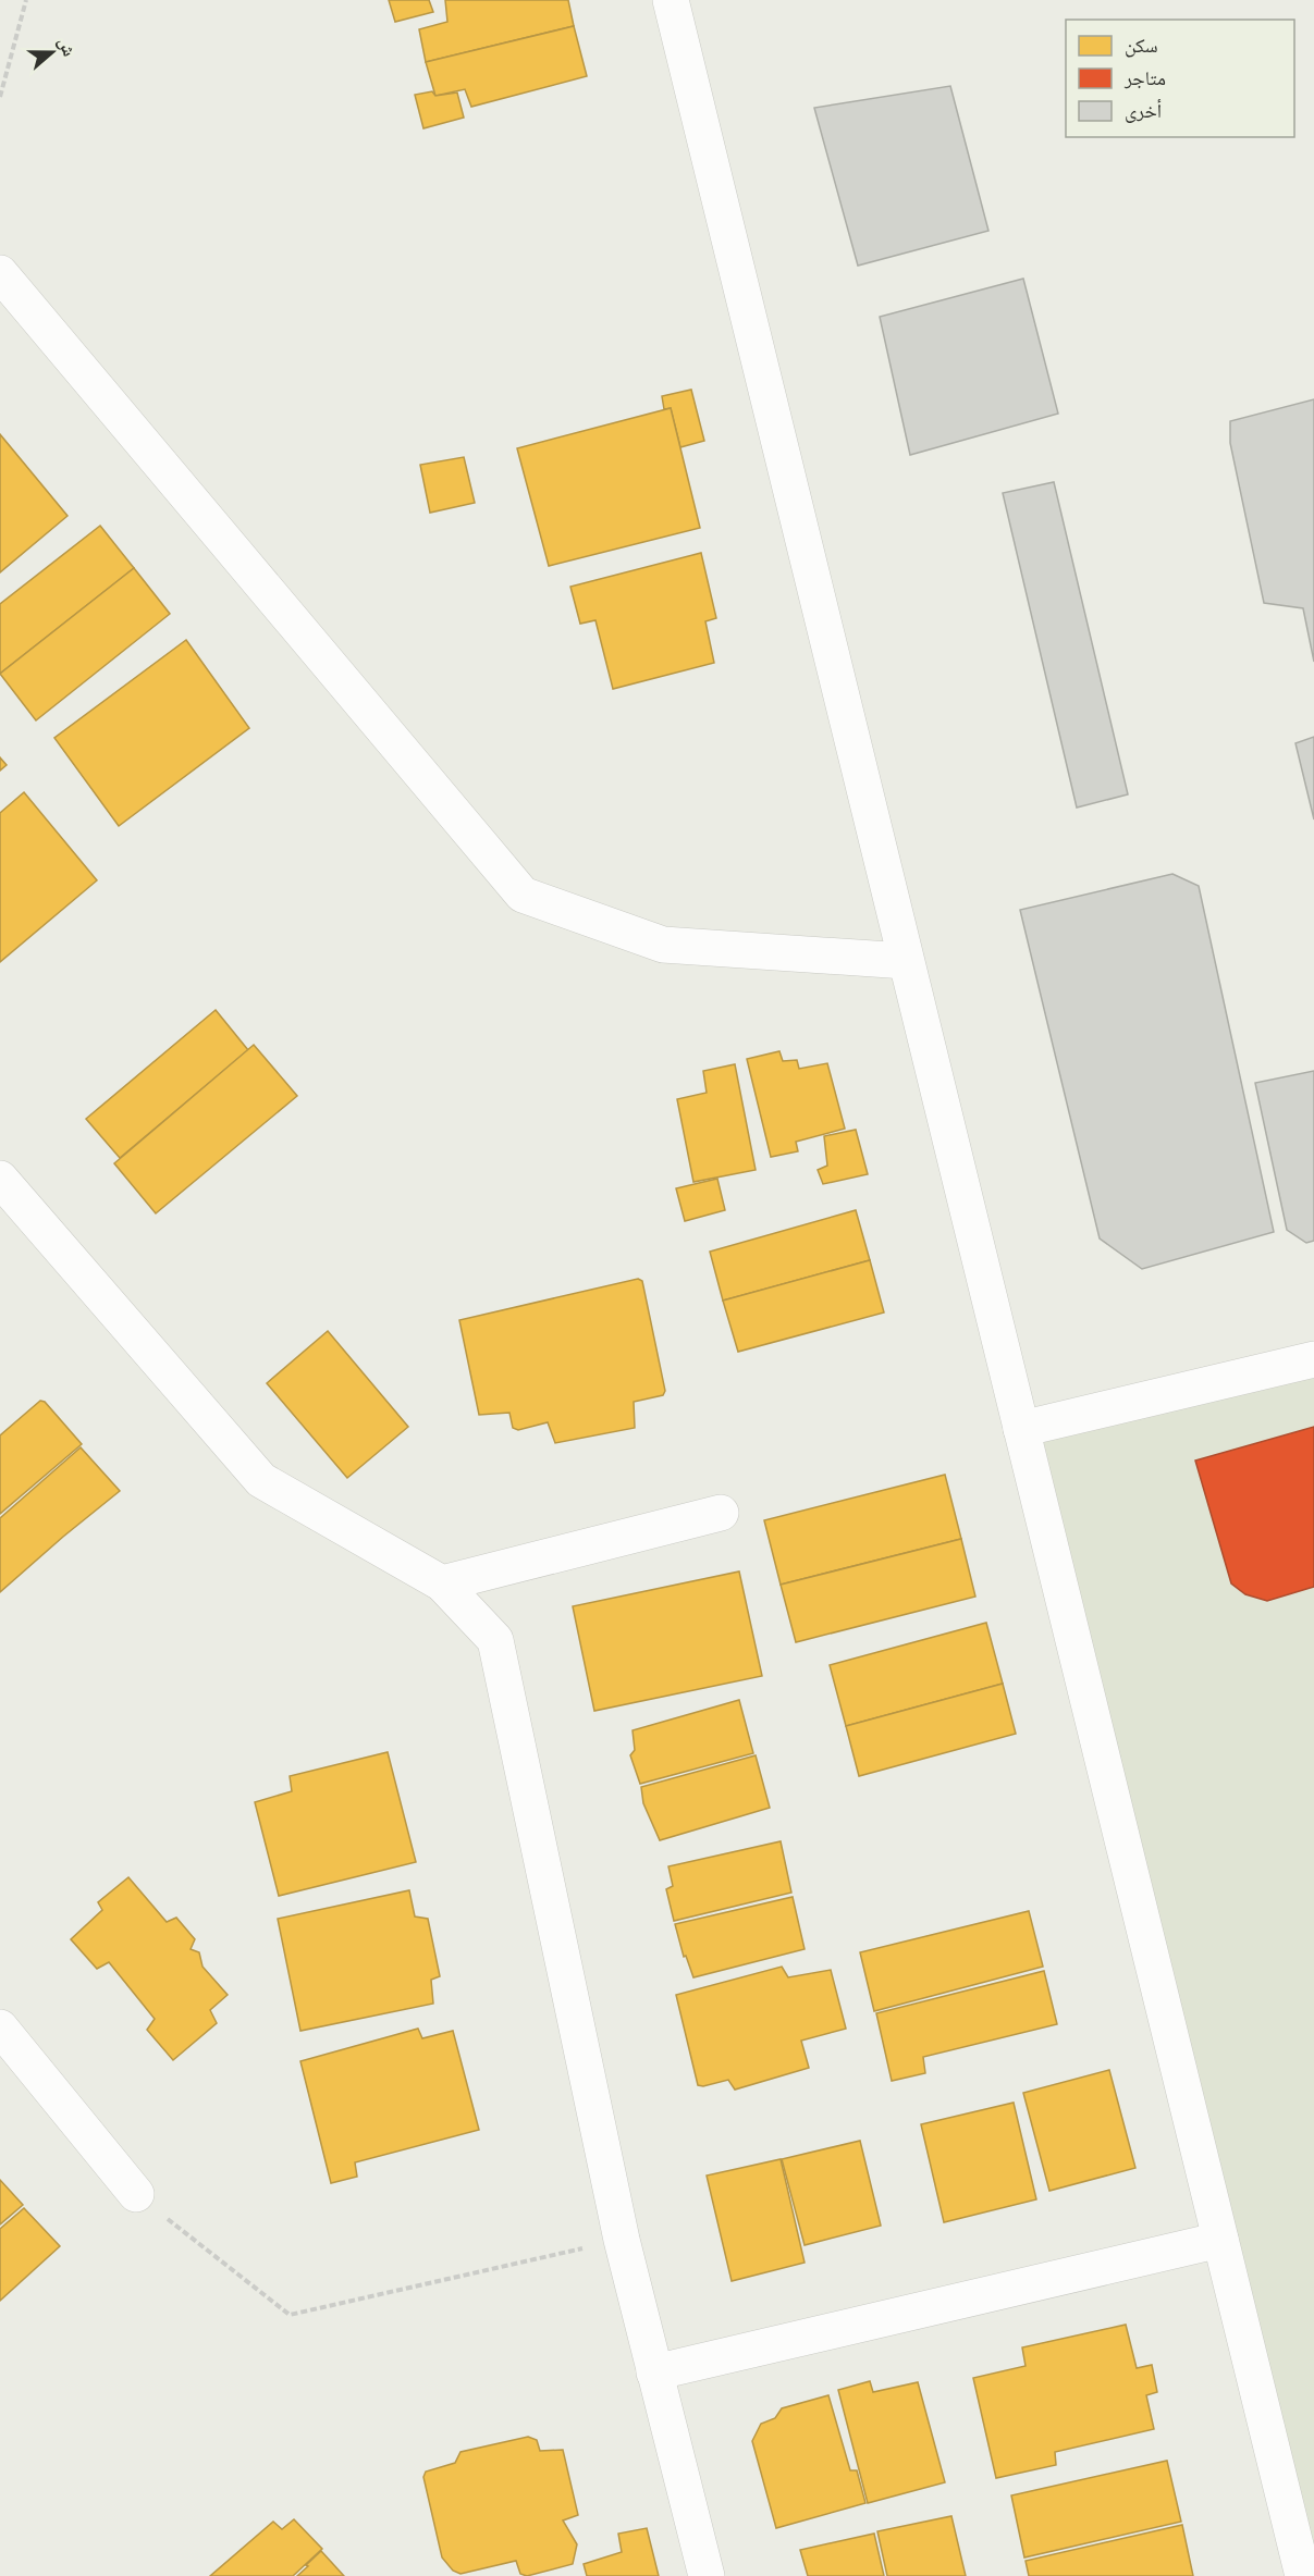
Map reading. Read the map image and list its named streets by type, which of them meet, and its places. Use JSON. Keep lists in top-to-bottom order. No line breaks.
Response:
{"legend":["سكن","متاجر","أخرى"],"north":"right"}
